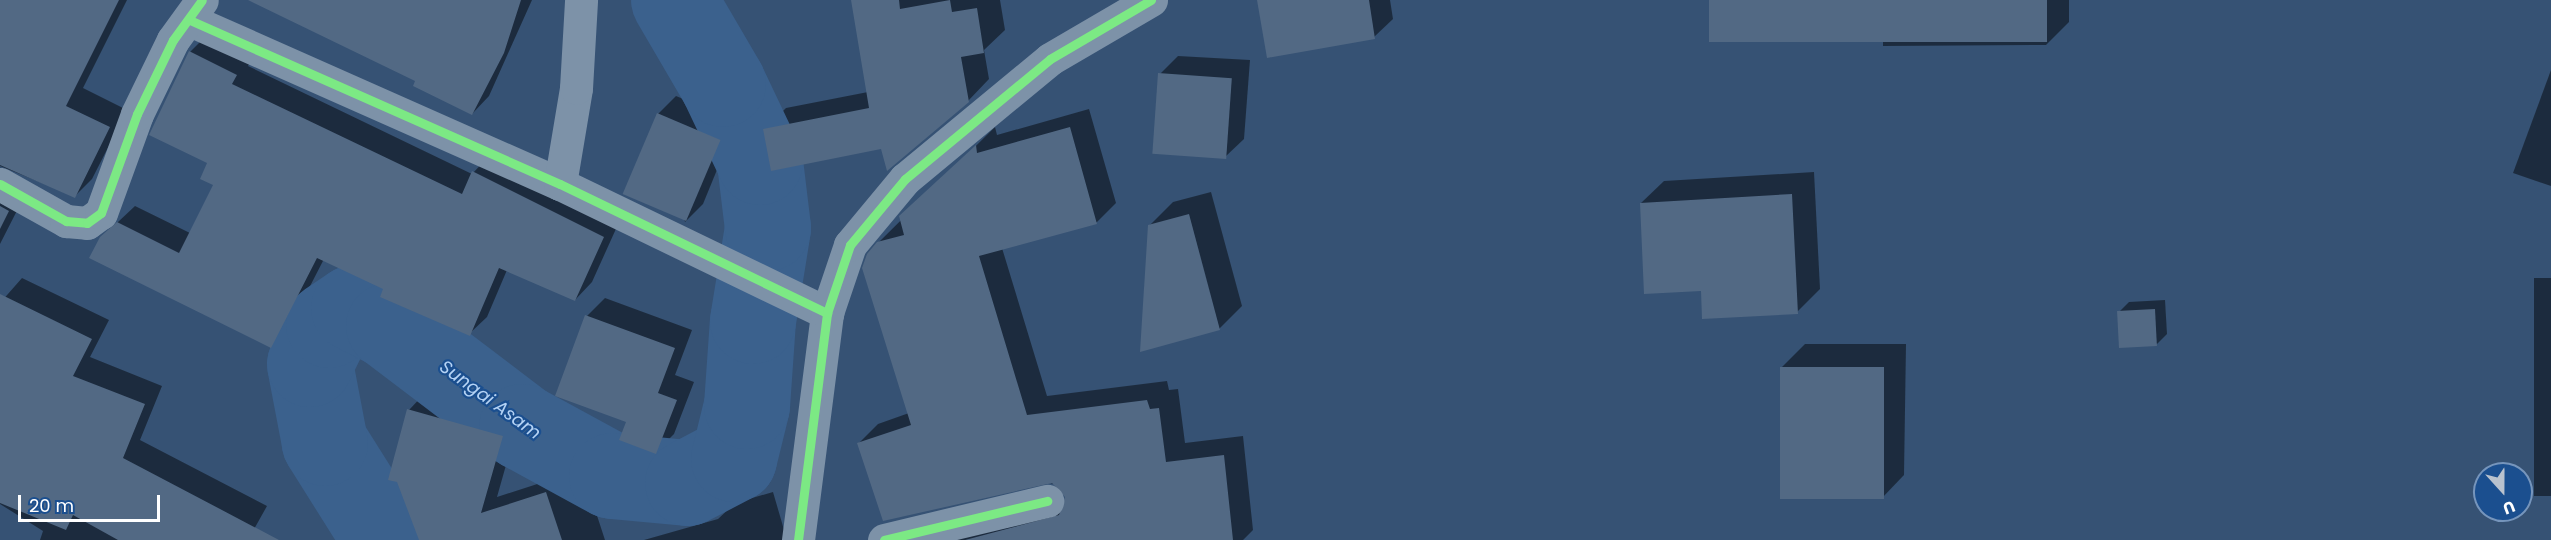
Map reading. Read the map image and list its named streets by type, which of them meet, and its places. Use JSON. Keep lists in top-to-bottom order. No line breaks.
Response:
{"water":["Sungai Asam"],"scale_bar":"20 m","north":"bottom"}
